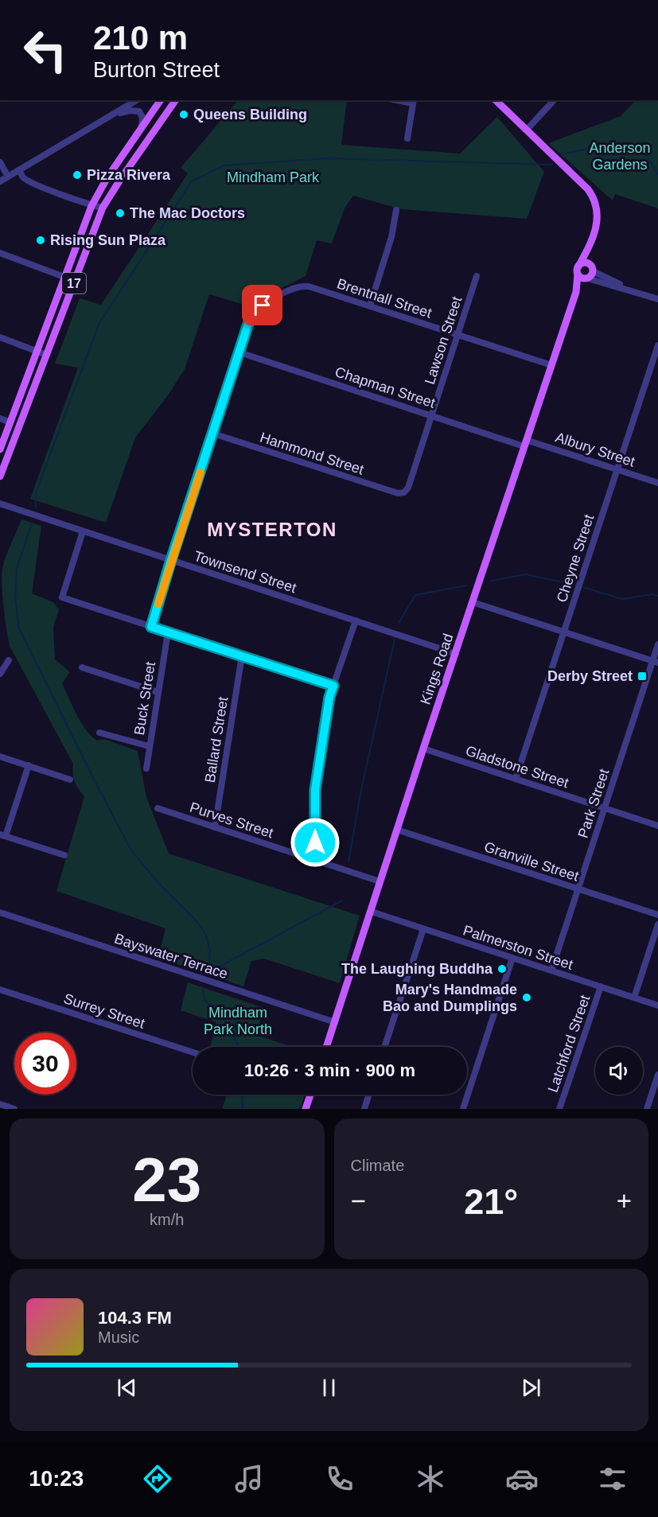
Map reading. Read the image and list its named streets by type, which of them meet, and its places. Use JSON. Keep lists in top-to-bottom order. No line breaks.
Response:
{"streets":{"main road":["17","Kings Road"],"street":["Brentnall Street","Lawson Street","Chapman Street","Albury Street","Hammond Street","Cheyne Street","Townsend Street","Buck Street","Ballard Street","Gladstone Street","Park Street","Purves Street","Granville Street","Palmerston Street","Bayswater Terrace","Surrey Street","Latchford Street"]},"crossings":[["Brentnall Street","Lawson Street"],["Brentnall Street","Chapman Street"],["Brentnall Street","Hammond Street"],["Brentnall Street","Townsend Street"],["Brentnall Street","Kings Road"],["Lawson Street","Chapman Street"],["Lawson Street","Hammond Street"],["Chapman Street","Albury Street"],["Chapman Street","Kings Road"],["Albury Street","Cheyne Street"],["Albury Street","Kings Road"],["Cheyne Street","Gladstone Street"],["Townsend Street","Kings Road"],["Kings Road","Gladstone Street"],["Kings Road","Purves Street"],["Kings Road","Granville Street"],["Kings Road","Palmerston Street"],["Kings Road","Bayswater Terrace"],["Ballard Street","Purves Street"],["Gladstone Street","Park Street"],["Park Street","Granville Street"],["Park Street","Palmerston Street"],["Palmerston Street","Latchford Street"]],"districts":["MYSTERTON"],"parks":["Anderson Gardens","Mindham Park","Mindham Park North"],"places":{"other":["Queens Building","Pizza Rivera","The Mac Doctors","Rising Sun Plaza","The Laughing Buddha","Mary's Handmade Bao and Dumplings"],"transit":["Derby Street"]},"page":{"turn":["210 m","Burton Street"],"limit":"30","trip":"10:26 · 3 min · 900 m","tile":[["23","km/h"],"Climate"],"heat":["−","21°","+"],"song":["104.3 FM","Music"],"tabs":"10:23"}}
